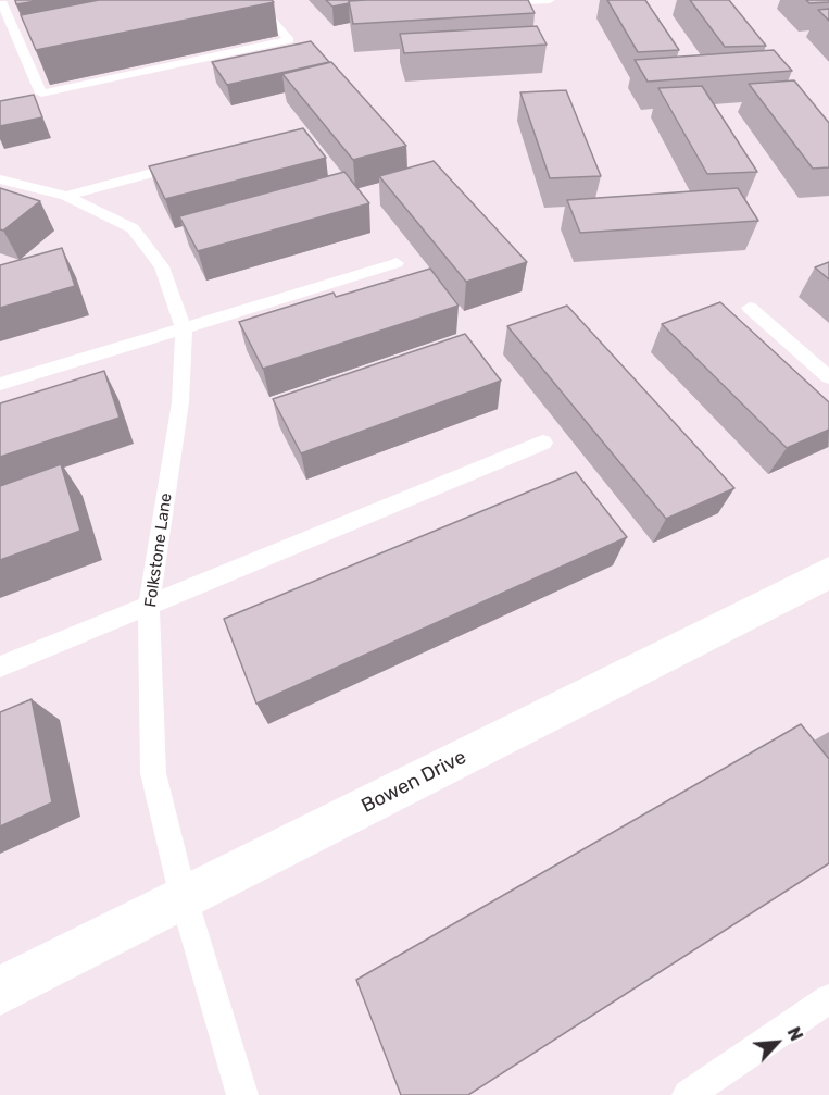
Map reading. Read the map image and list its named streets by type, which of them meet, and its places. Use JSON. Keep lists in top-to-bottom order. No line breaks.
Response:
{"streets":{"street":["Bowen Drive"],"lane":["Folkstone Lane"]},"crossings":[["Folkstone Lane","Bowen Drive"]],"north":"top right"}
